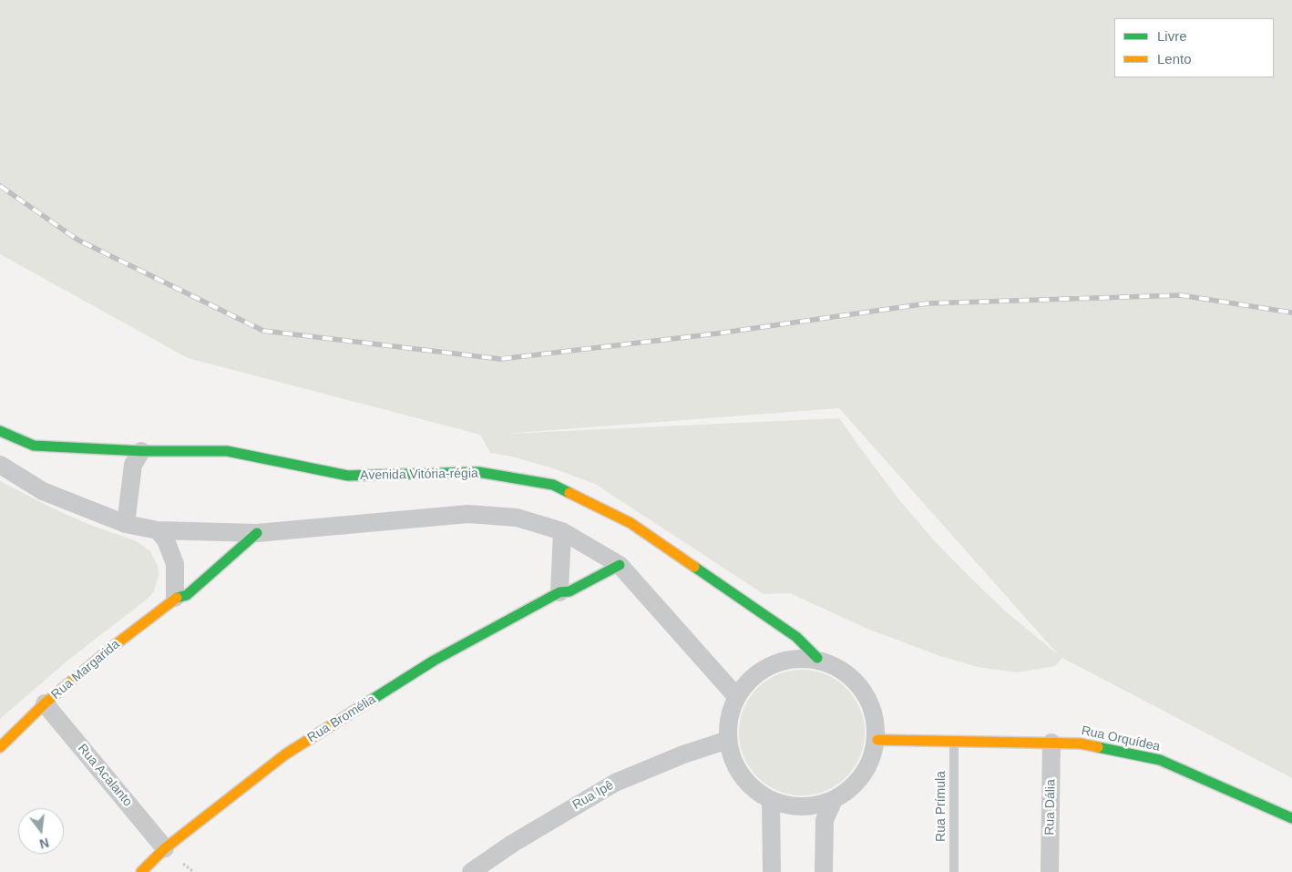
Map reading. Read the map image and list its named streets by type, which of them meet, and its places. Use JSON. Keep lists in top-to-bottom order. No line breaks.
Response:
{"streets":{"street":["Avenida Vitória-régia","Rua Margarida","Rua Bromélia","Rua Orquídea","Rua Acalanto","Rua Ipê","Rua Dália"],"lane":["Rua Prímula"]},"crossings":[["Avenida Vitória-régia","Rua Orquídea"],["Avenida Vitória-régia","Rua Ipê"],["Rua Margarida","Rua Acalanto"],["Rua Bromélia","Rua Acalanto"],["Rua Orquídea","Rua Ipê"],["Rua Orquídea","Rua Prímula"],["Rua Orquídea","Rua Dália"]],"legend":["Livre","Lento"],"north":"bottom"}
